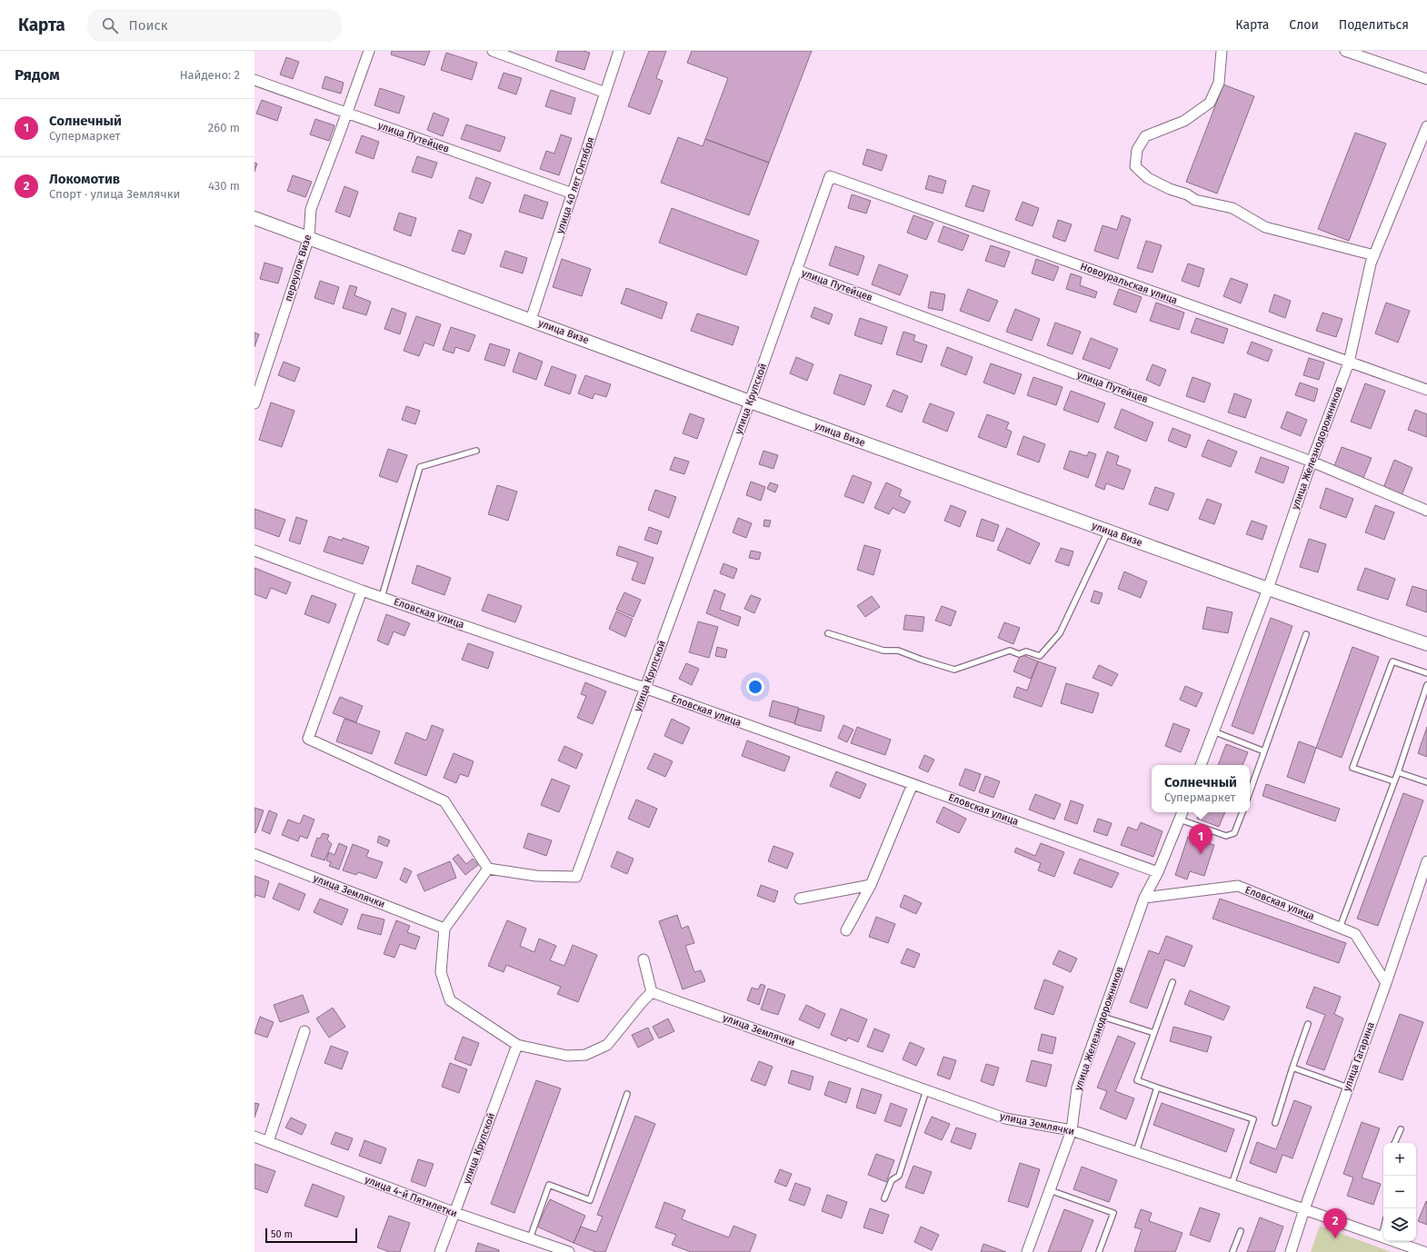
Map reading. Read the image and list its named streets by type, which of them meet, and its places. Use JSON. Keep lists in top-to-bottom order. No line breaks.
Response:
{"streets":{"street":["улица Путейцев","улица 40 лет Октября","переулок Визе","Новоуральская улица","улица Визе","улица Крупской","улица Железнодорожников","Еловская улица","улица Землячки","улица Гагарина","улица 4-й Пятилетки"]},"crossings":[["улица Путейцев","улица 40 лет Октября"],["улица Путейцев","переулок Визе"],["улица Путейцев","улица Крупской"],["улица Путейцев","улица Железнодорожников"],["улица 40 лет Октября","улица Визе"],["переулок Визе","улица Визе"],["Новоуральская улица","улица Крупской"],["Новоуральская улица","улица Железнодорожников"],["улица Визе","улица Крупской"],["улица Визе","улица Железнодорожников"],["улица Крупской","Еловская улица"],["улица Крупской","улица 4-й Пятилетки"],["улица Железнодорожников","Еловская улица"],["улица Железнодорожников","улица Землячки"],["Еловская улица","улица Гагарина"],["улица Землячки","улица Гагарина"]],"scale_bar":"50 m","page":{"header":"Карта","search":"Поиск","nav":["Карта","Слои","Поделиться"],"heading":["Рядом","Найдено: 2"],"list":[{"mark":"1","name":"Солнечный","note":"Супермаркет","value":"260 m"},{"mark":"2","name":"Локомотив","note":"Спорт · улица Землячки","value":"430 m"}],"popup":["Солнечный","Супермаркет"],"pins":["1","2"],"map_buttons":["+","−"],"scale":"50 m"}}
